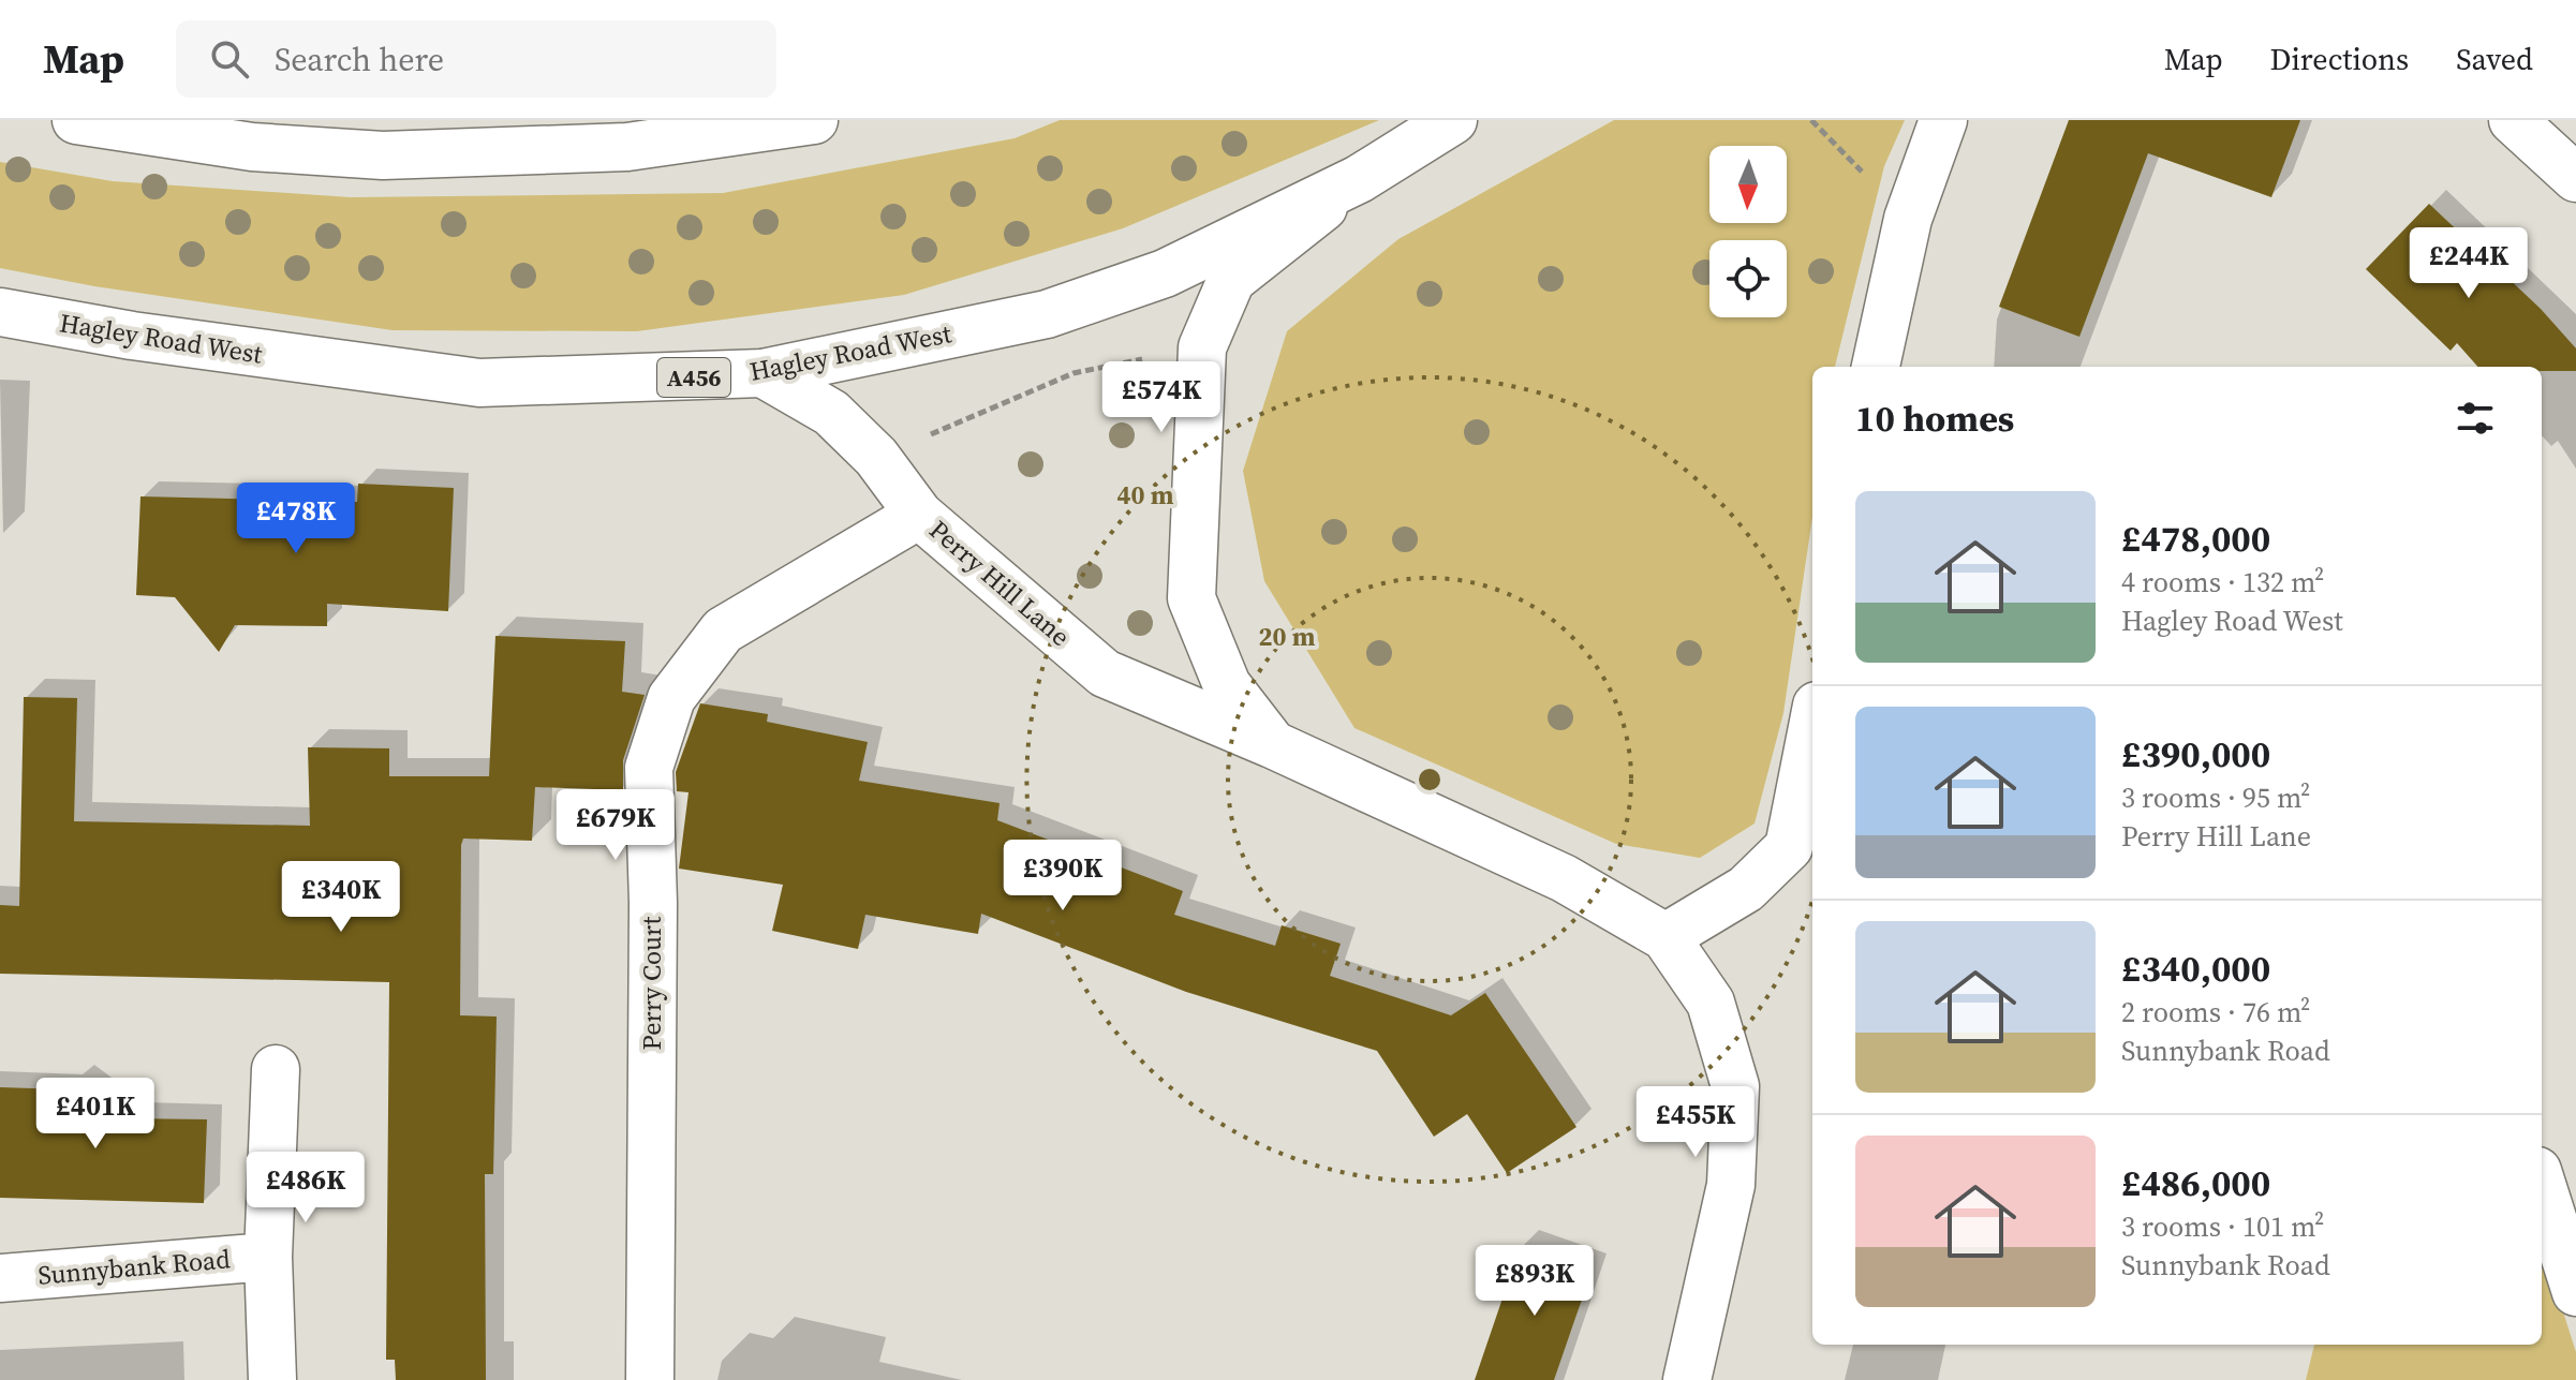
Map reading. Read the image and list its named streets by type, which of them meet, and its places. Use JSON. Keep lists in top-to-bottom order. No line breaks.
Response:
{"streets":{"main road":["Hagley Road West","A456","Perry Hill Lane","Perry Court","Sunnybank Road"]},"crossings":[["Hagley Road West","Perry Hill Lane"],["Perry Hill Lane","Perry Court"]],"north":"bottom","page":{"header":"Map","search":"Search here","nav":["Map","Directions","Saved"],"price":["£244K","£574K","£478K","£679K","£390K","£340K","£401K","£455K","£486K","£893K"],"heading":"10 homes","list":[{"name":"£478,000","note":"4 rooms · 132 m² · Hagley Road West"},{"name":"£390,000","note":"3 rooms · 95 m² · Perry Hill Lane"},{"name":"£340,000","note":"2 rooms · 76 m² · Sunnybank Road"},{"name":"£486,000","note":"3 rooms · 101 m² · Sunnybank Road"}]},"rings":["40 m","20 m"]}
